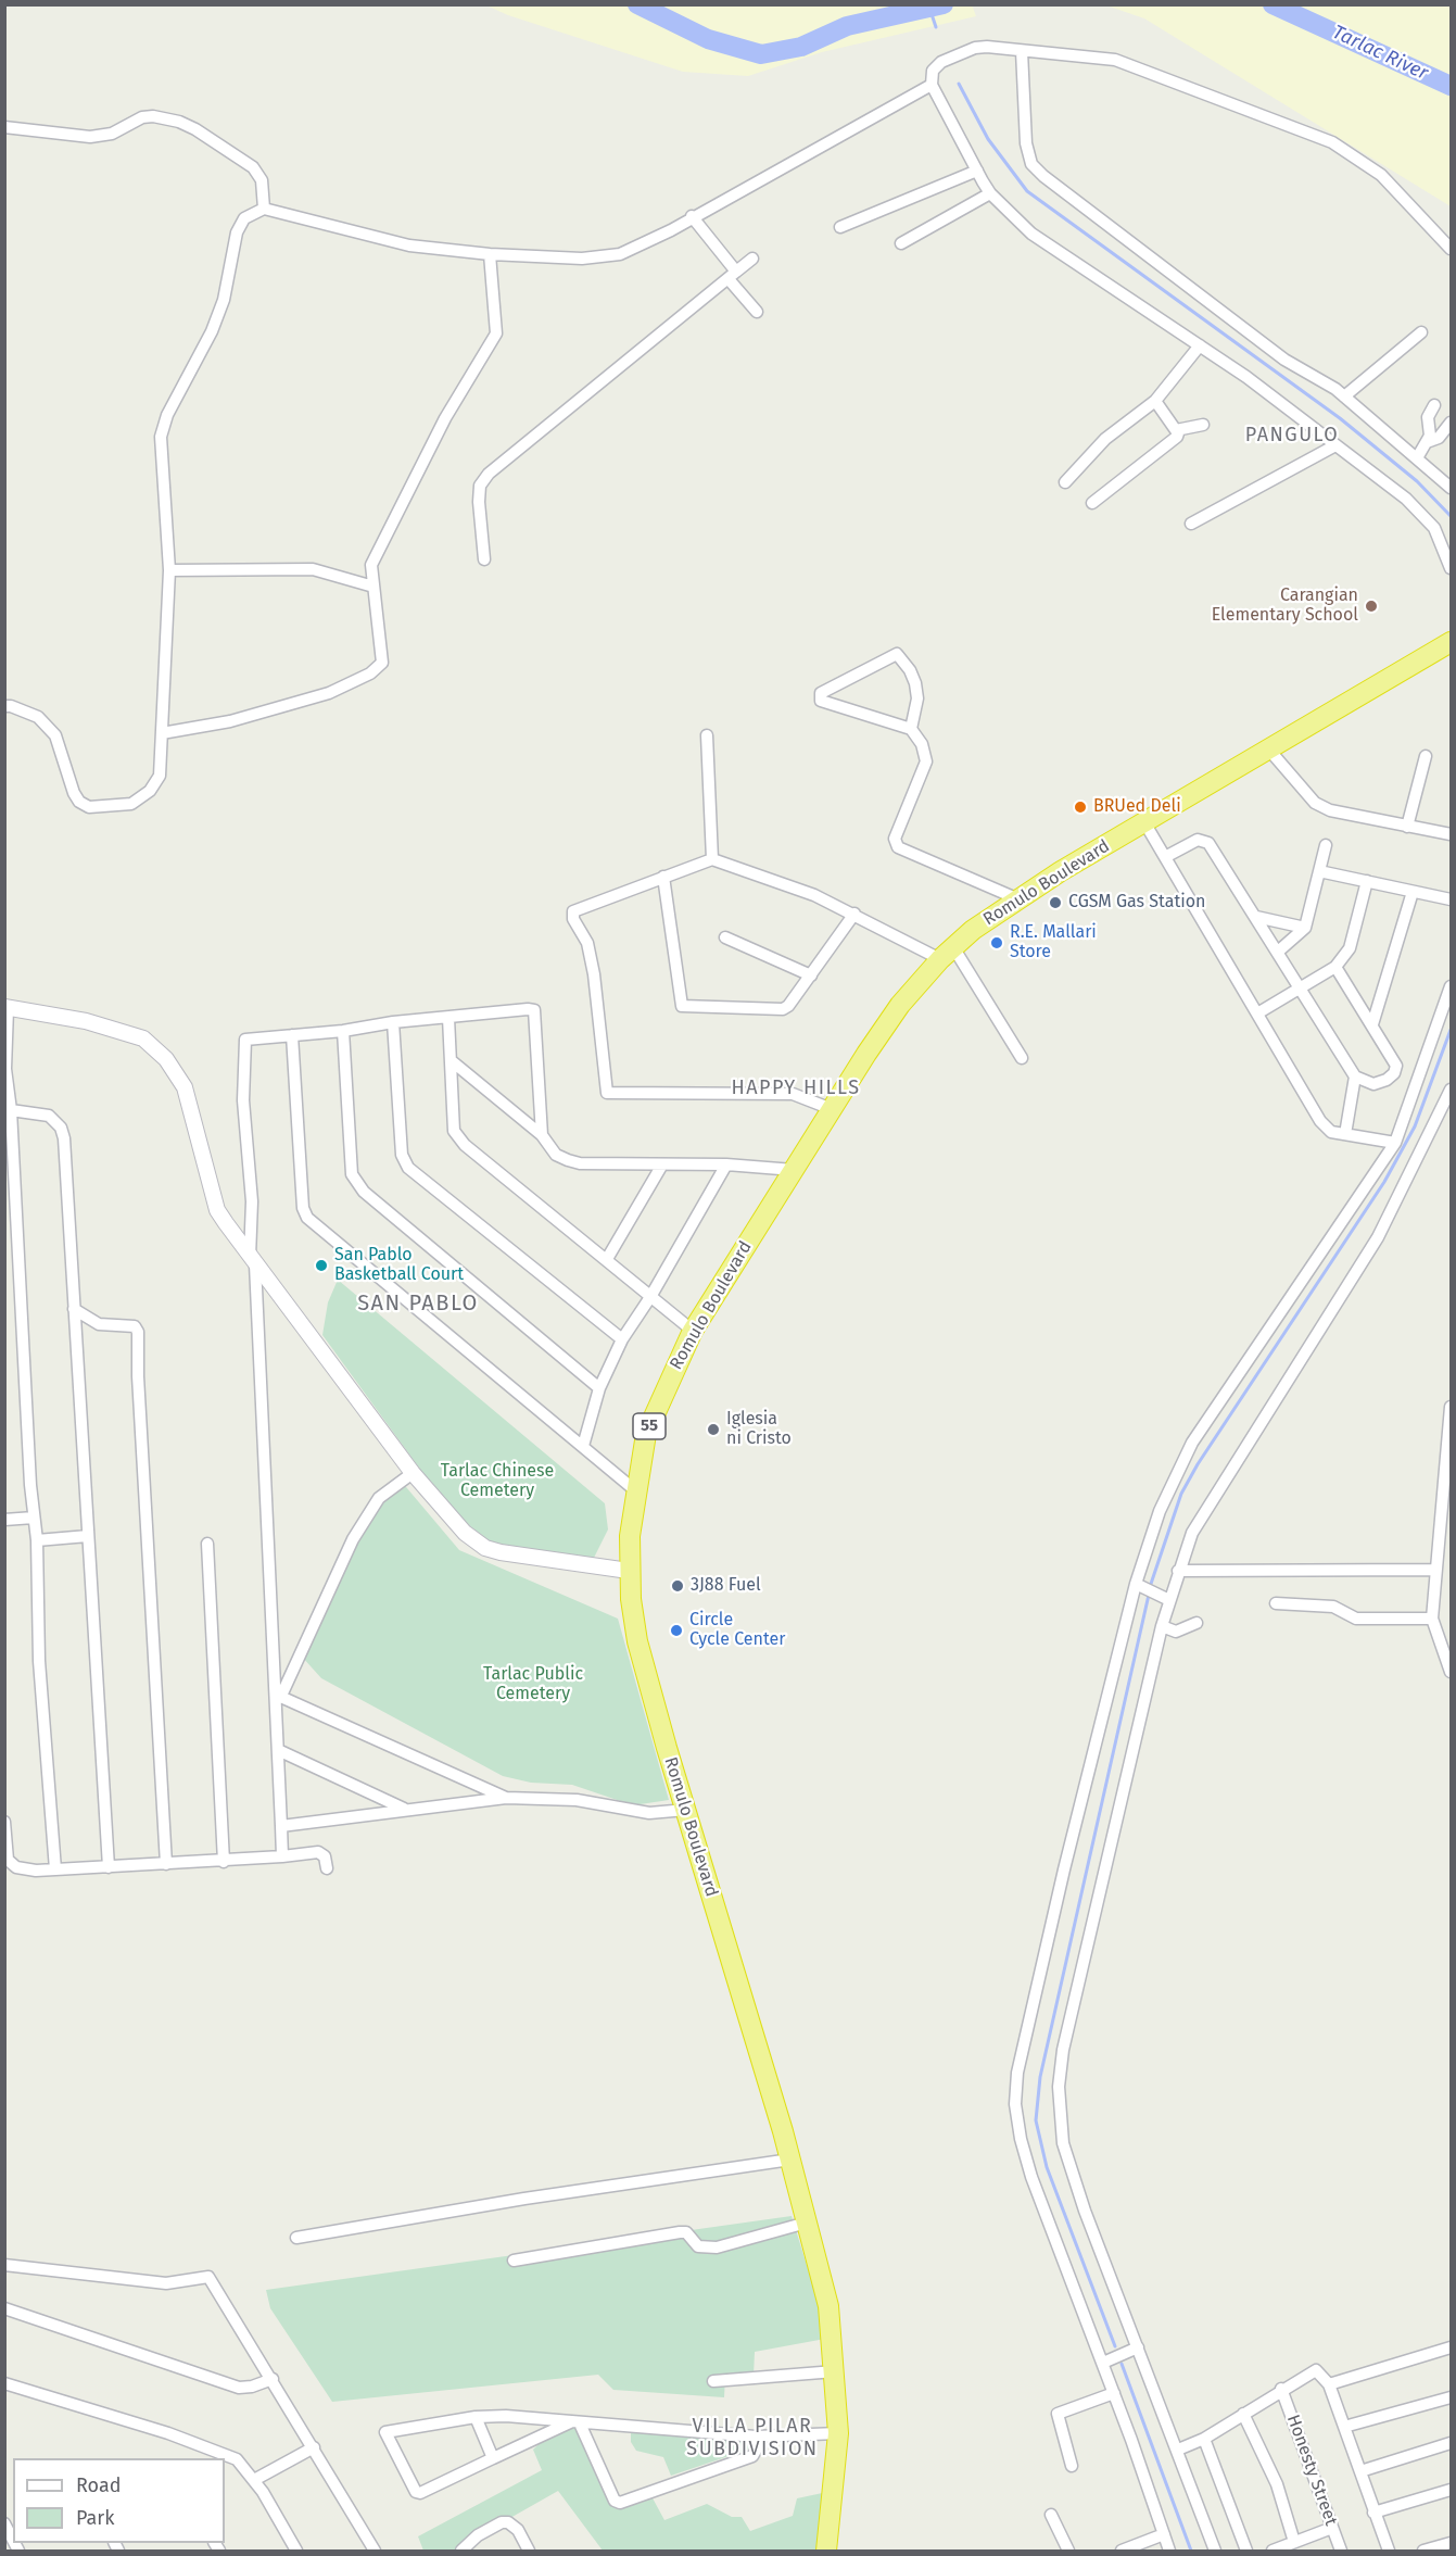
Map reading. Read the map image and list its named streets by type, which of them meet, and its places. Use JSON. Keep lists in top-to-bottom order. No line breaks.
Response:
{"streets":{"highway":["Romulo Boulevard","55"],"street":["Honesty Street"]},"districts":["PANGULO","HAPPY HILLS","SAN PABLO","VILLA PILAR SUBDIVISION"],"water":["Tarlac River"],"parks":["Tarlac Chinese Cemetery","Tarlac Public Cemetery"],"places":["Carangian Elementary School","BRUed Deli","CGSM Gas Station","R.E. Mallari Store","San Pablo Basketball Court","Iglesia ni Cristo","3J88 Fuel","Circle Cycle Center"],"legend":["Road","Park"]}
